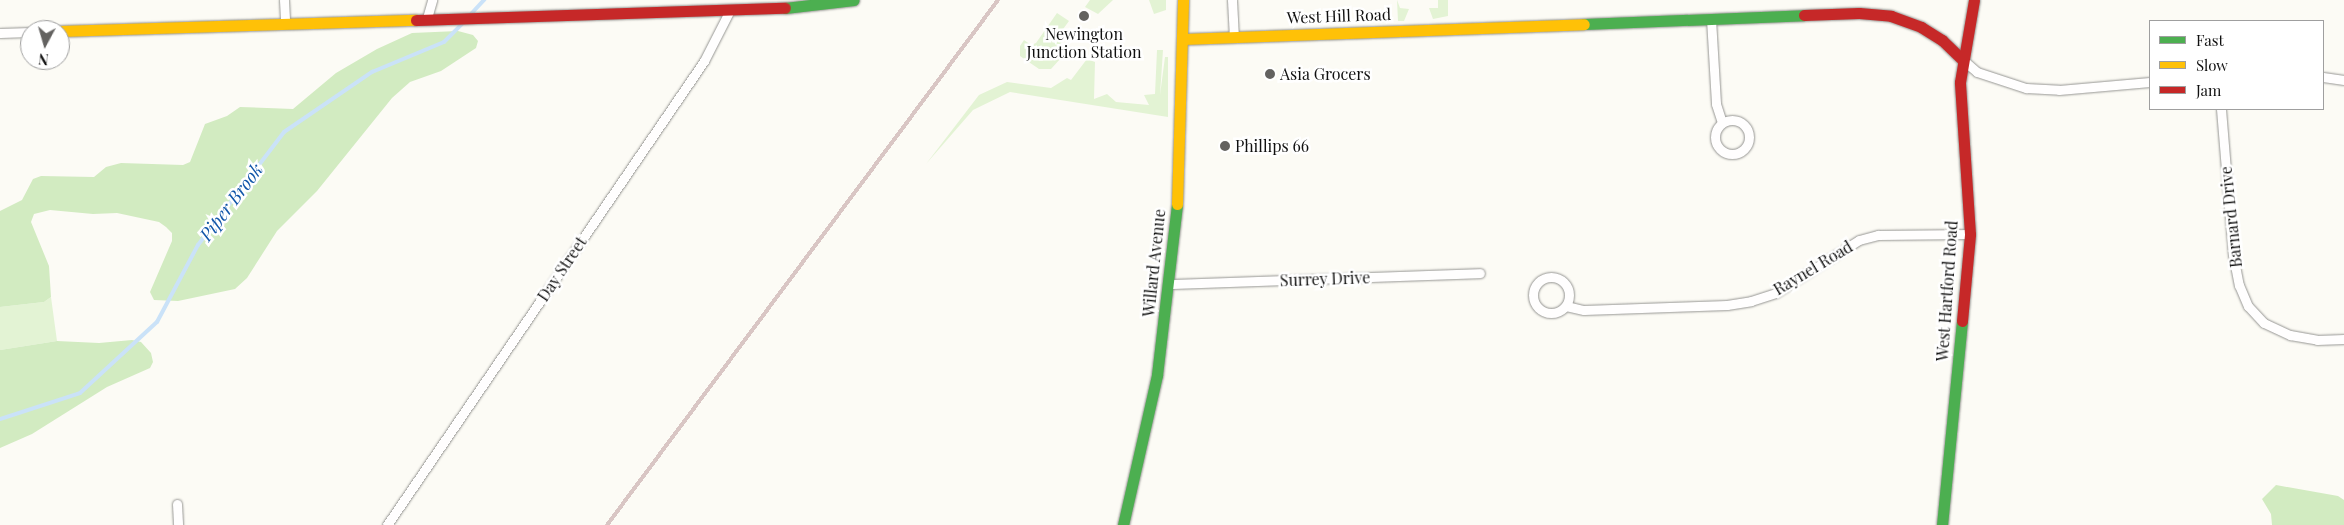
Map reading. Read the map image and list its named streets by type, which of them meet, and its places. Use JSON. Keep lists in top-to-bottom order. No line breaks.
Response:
{"streets":{"street":["West Hill Road","Barnard Drive","Willard Avenue","Raynel Road","Day Street","Surrey Drive","West Hartford Road"]},"crossings":[["West Hill Road","Willard Avenue"],["West Hill Road","West Hartford Road"],["Willard Avenue","Surrey Drive"],["Raynel Road","West Hartford Road"]],"water":["Piper Brook"],"places":["Newington Junction Station","Asia Grocers","Phillips 66"],"legend":["Fast","Slow","Jam"],"north":"bottom"}
